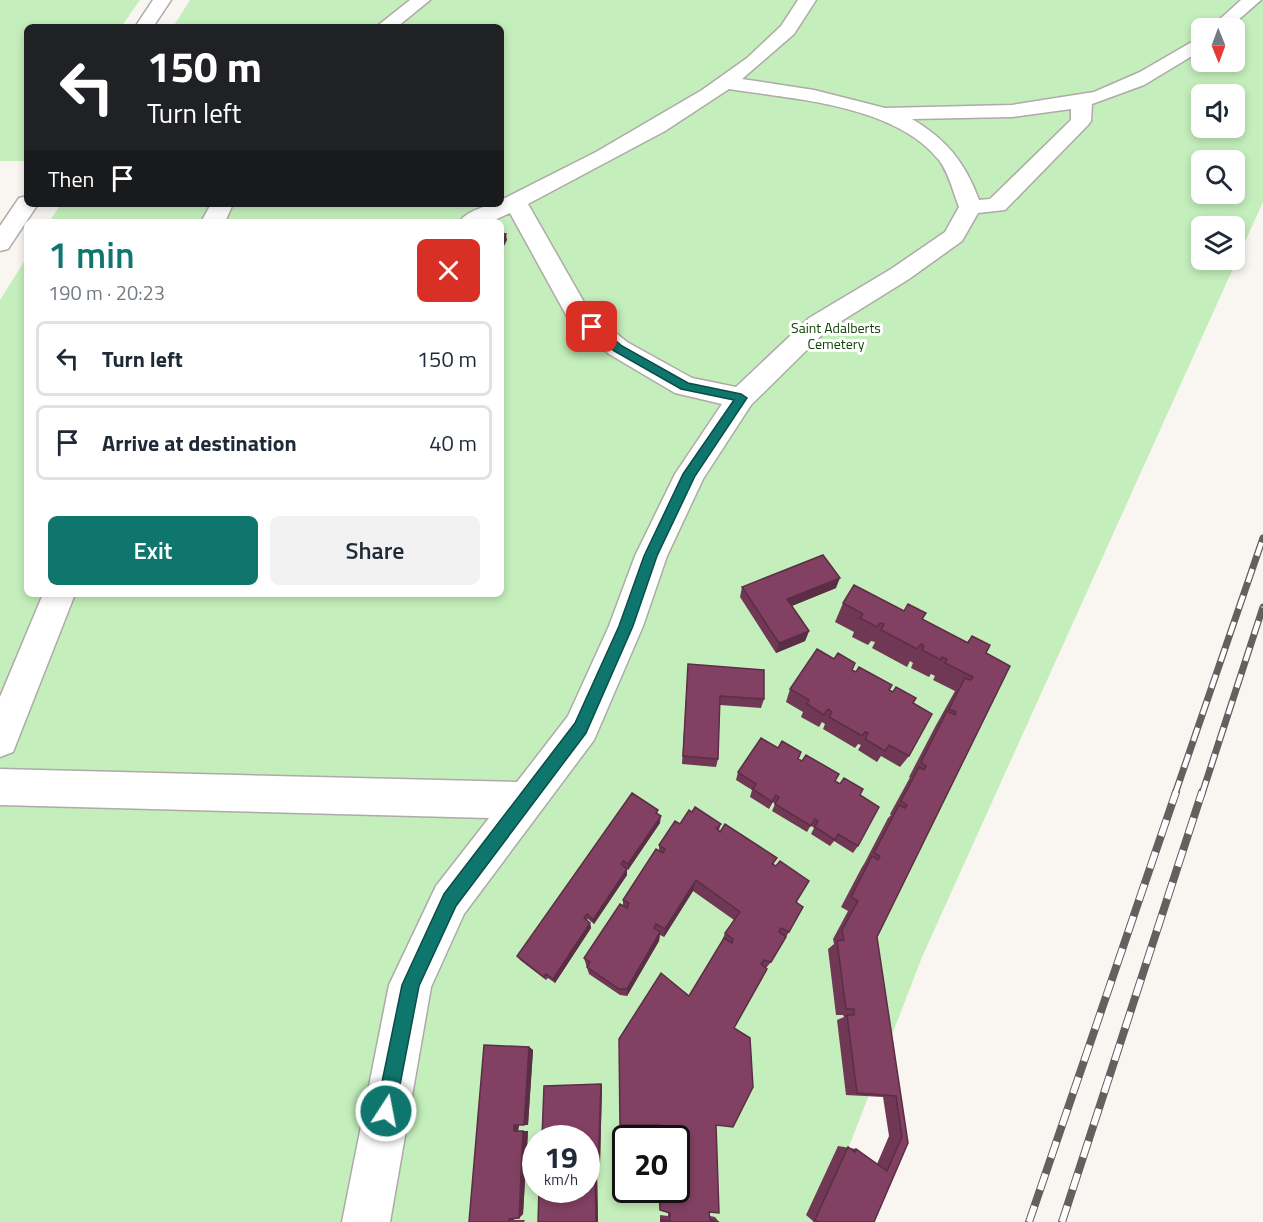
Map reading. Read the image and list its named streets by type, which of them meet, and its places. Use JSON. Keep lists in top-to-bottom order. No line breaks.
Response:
{"parks":["Saint Adalberts Cemetery"],"north":"bottom","page":{"turn":["150 m","Turn left"],"then":"Then","heading":["1 min","190 m · 20:23"],"list":[{"name":"Turn left","value":"150 m"},{"name":"Arrive at destination","value":"40 m"}],"buttons":["Exit","Share"],"speed":"19 km/h","limit":"20"}}
